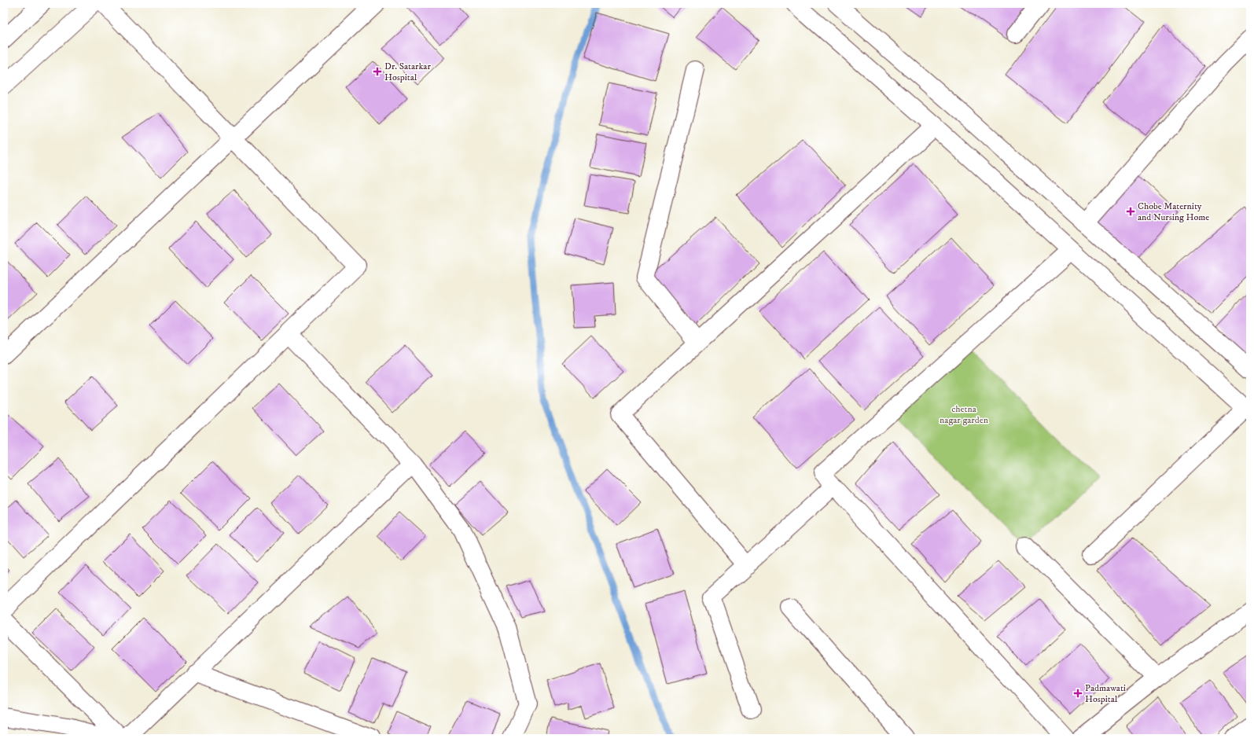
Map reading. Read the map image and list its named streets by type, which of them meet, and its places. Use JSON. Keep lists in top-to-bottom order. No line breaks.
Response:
{"parks":["chetna nagar garden"],"places":{"health":["Dr. Satarkar Hospital","Chobe Maternity and Nursing Home","Padmawati Hospital"]}}
